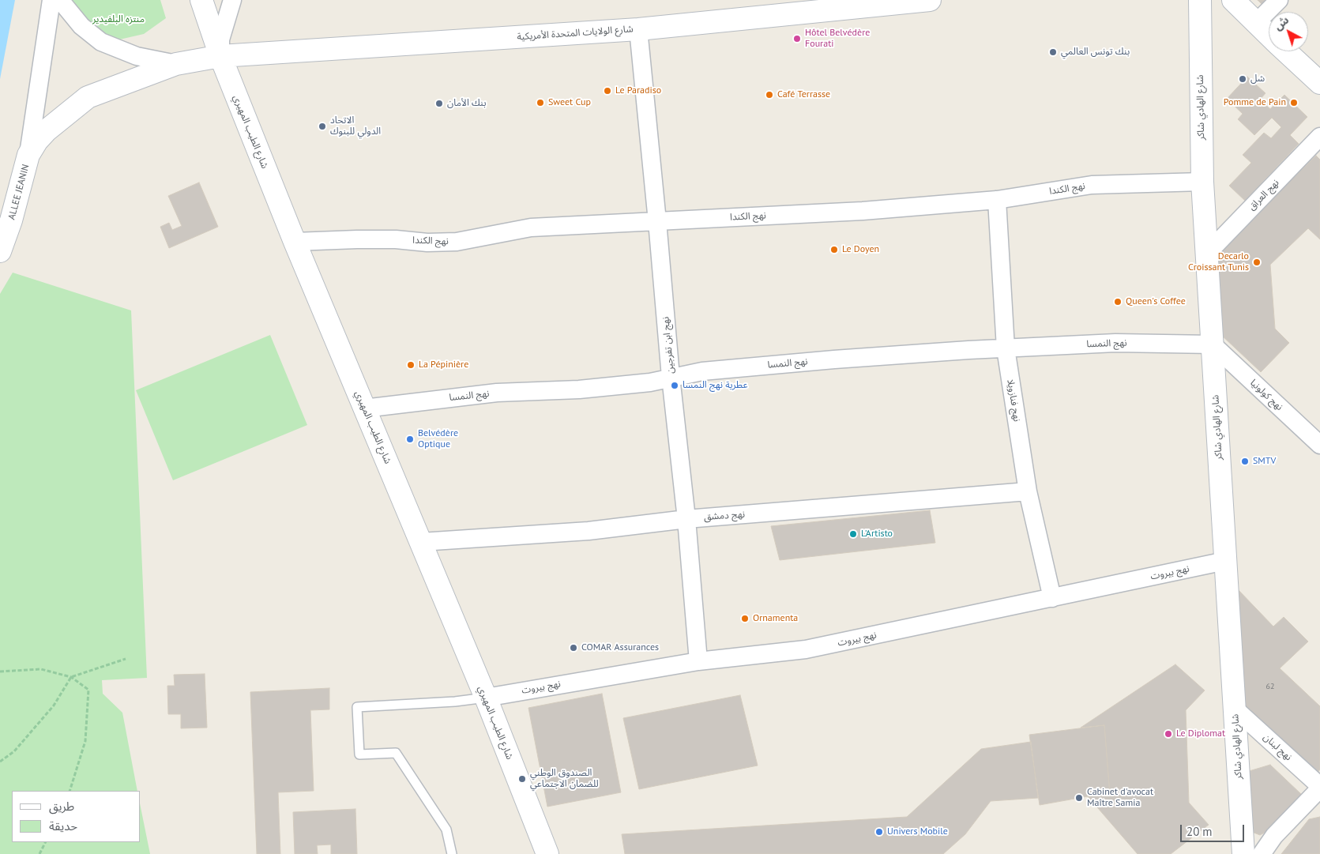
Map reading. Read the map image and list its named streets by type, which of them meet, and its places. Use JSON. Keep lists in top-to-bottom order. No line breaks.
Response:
{"streets":{"main road":["شارع الولايات المتحدة الأمريكية","شارع الهادي شاكر","شارع الطيب المهيري","ALLEE JEANIN"],"street":["نهج الكندا","نهج العراق","نهج النمسا","نهج ابن تفرجين","نهج كولونيا","نهج فنازويلا","نهج دمشق","نهج بيروت","نهج لبنان"]},"crossings":[["شارع الولايات المتحدة الأمريكية","شارع الطيب المهيري"],["شارع الولايات المتحدة الأمريكية","ALLEE JEANIN"],["شارع الولايات المتحدة الأمريكية","نهج ابن تفرجين"],["شارع الهادي شاكر","نهج الكندا"],["شارع الهادي شاكر","نهج العراق"],["شارع الهادي شاكر","نهج النمسا"],["شارع الهادي شاكر","نهج كولونيا"],["شارع الهادي شاكر","نهج بيروت"],["شارع الهادي شاكر","نهج لبنان"],["شارع الطيب المهيري","نهج الكندا"],["شارع الطيب المهيري","نهج النمسا"],["شارع الطيب المهيري","نهج دمشق"],["شارع الطيب المهيري","نهج بيروت"],["نهج الكندا","نهج ابن تفرجين"],["نهج الكندا","نهج فنازويلا"],["نهج النمسا","نهج ابن تفرجين"],["نهج النمسا","نهج كولونيا"],["نهج النمسا","نهج فنازويلا"],["نهج ابن تفرجين","نهج دمشق"],["نهج ابن تفرجين","نهج بيروت"],["نهج فنازويلا","نهج دمشق"],["نهج فنازويلا","نهج بيروت"]],"parks":["منتزه البلفيدير"],"places":["Hôtel Belvédère Fourati","بنك تونس العالمي","شل","Le Paradiso","Café Terrasse","Sweet Cup","Pomme de Pain","بنك الأمان","الاتحاد الدولي للبنوك","Le Doyen","Decarlo Croissant Tunis","Queen's Coffee","La Pépinière","عطرية نهج النمسا","Belvédère Optique","SMTV","L'Artisto","Ornamenta","COMAR Assurances","Le Diplomat","الصندوق الوطني للضمان الاجتماعي","Cabinet d'avocat Maître Samia","Univers Mobile"],"house_numbers":["62"],"legend":["طريق","حديقة"],"scale_bar":"20 m","north":"top left"}
